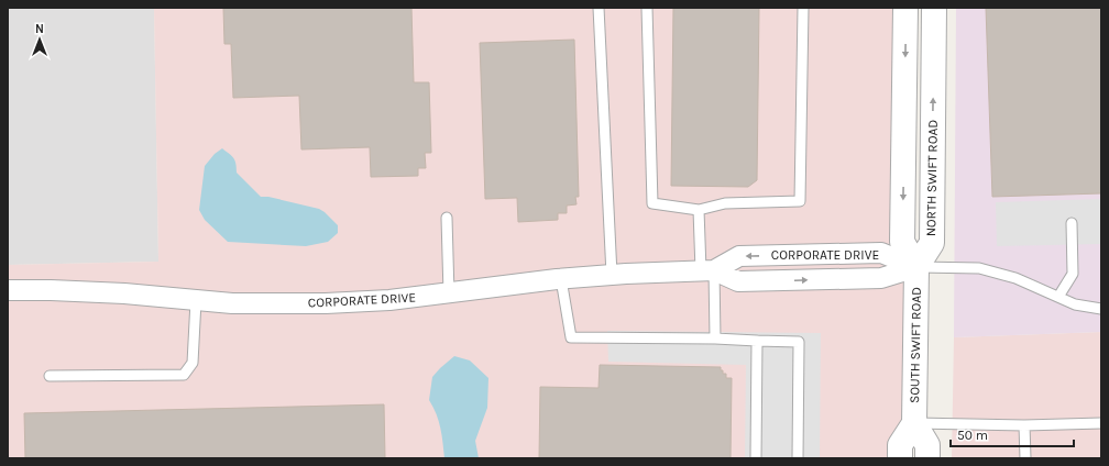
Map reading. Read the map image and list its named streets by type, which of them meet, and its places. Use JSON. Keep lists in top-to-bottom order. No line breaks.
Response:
{"streets":{"street":["NORTH SWIFT ROAD","CORPORATE DRIVE","SOUTH SWIFT ROAD"]},"crossings":[["NORTH SWIFT ROAD","CORPORATE DRIVE"],["NORTH SWIFT ROAD","SOUTH SWIFT ROAD"],["CORPORATE DRIVE","SOUTH SWIFT ROAD"]],"scale_bar":"50 m","north":"top"}
